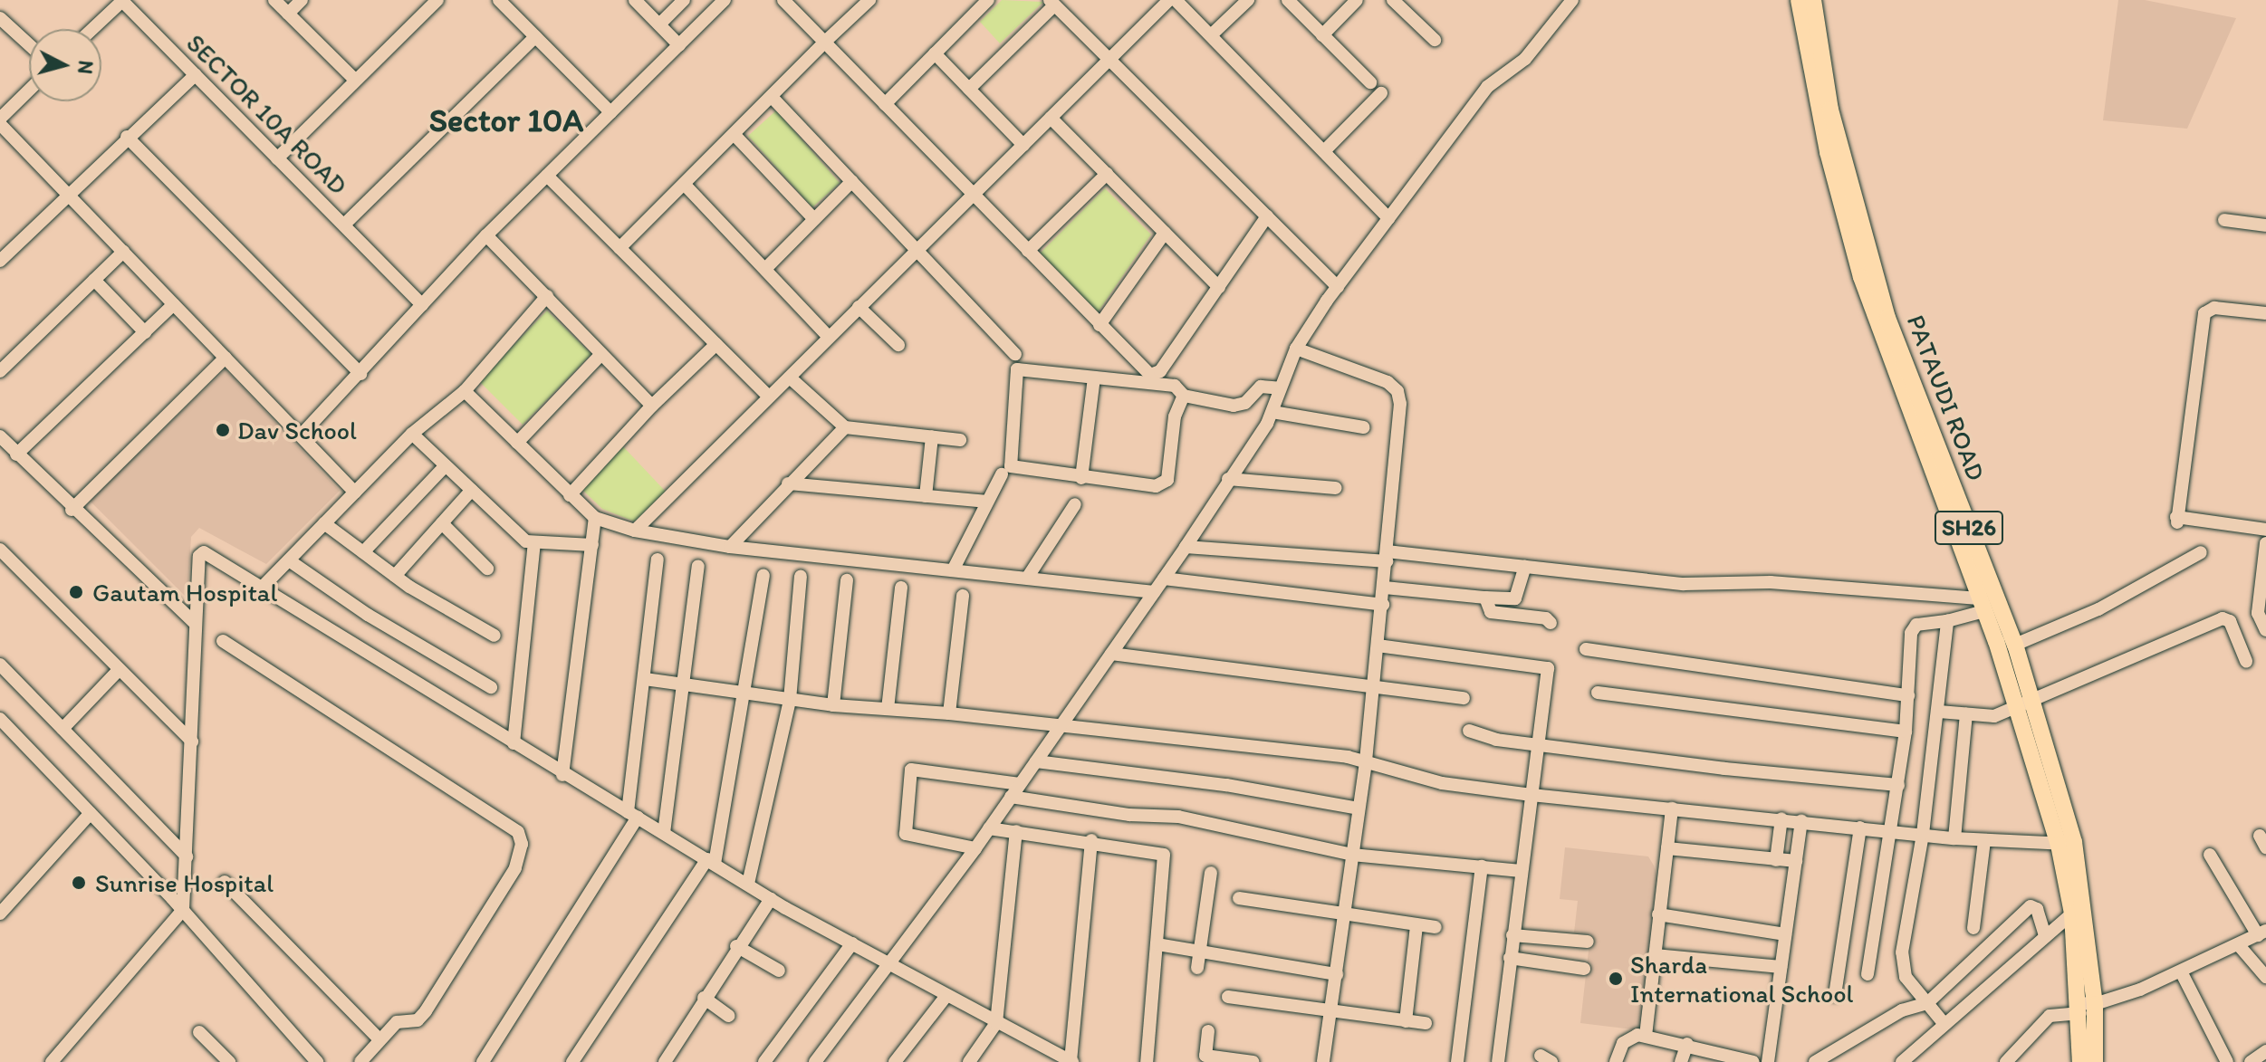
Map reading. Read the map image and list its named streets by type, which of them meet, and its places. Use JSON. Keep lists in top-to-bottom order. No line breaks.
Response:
{"streets":{"main road":["PATAUDI ROAD","SH26"],"street":["SECTOR 10A ROAD"]},"crossings":[["PATAUDI ROAD","SH26"]],"districts":["Sector 10A"],"places":["Dav School","Gautam Hospital","Sunrise Hospital","Sharda International School"],"north":"right"}
